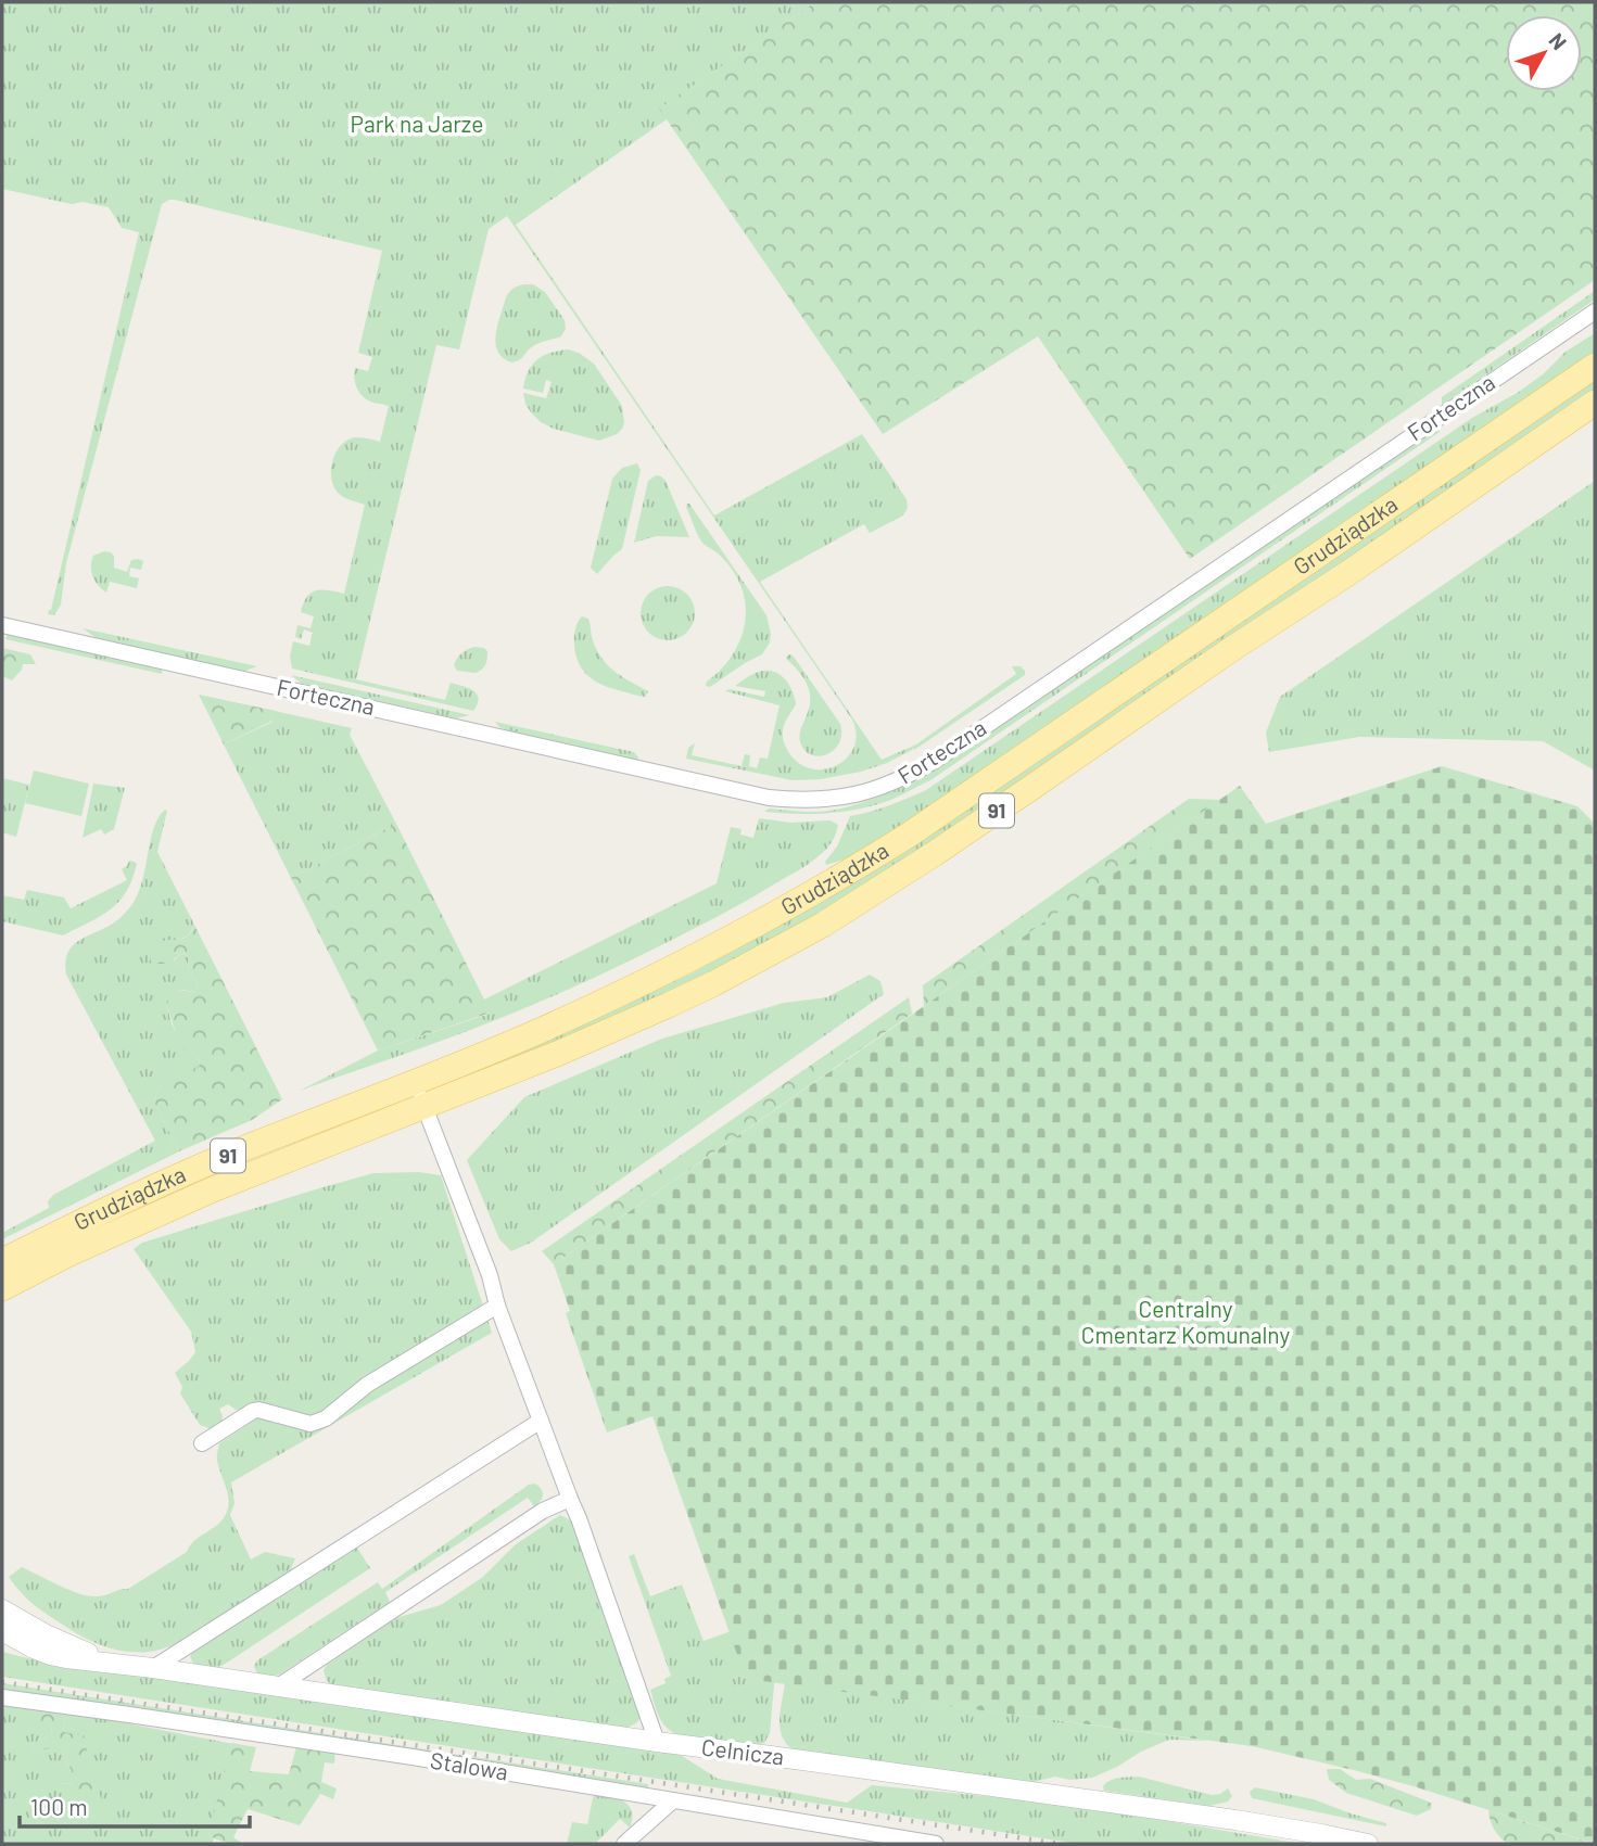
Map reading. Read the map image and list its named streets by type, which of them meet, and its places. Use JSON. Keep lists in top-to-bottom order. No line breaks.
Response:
{"streets":{"main road":["Grudziądzka","91"],"street":["Forteczna","Celnicza","Stalowa"]},"parks":["Park na Jarze","Centralny Cmentarz Komunalny"],"scale_bar":"100 m","north":"top right"}
